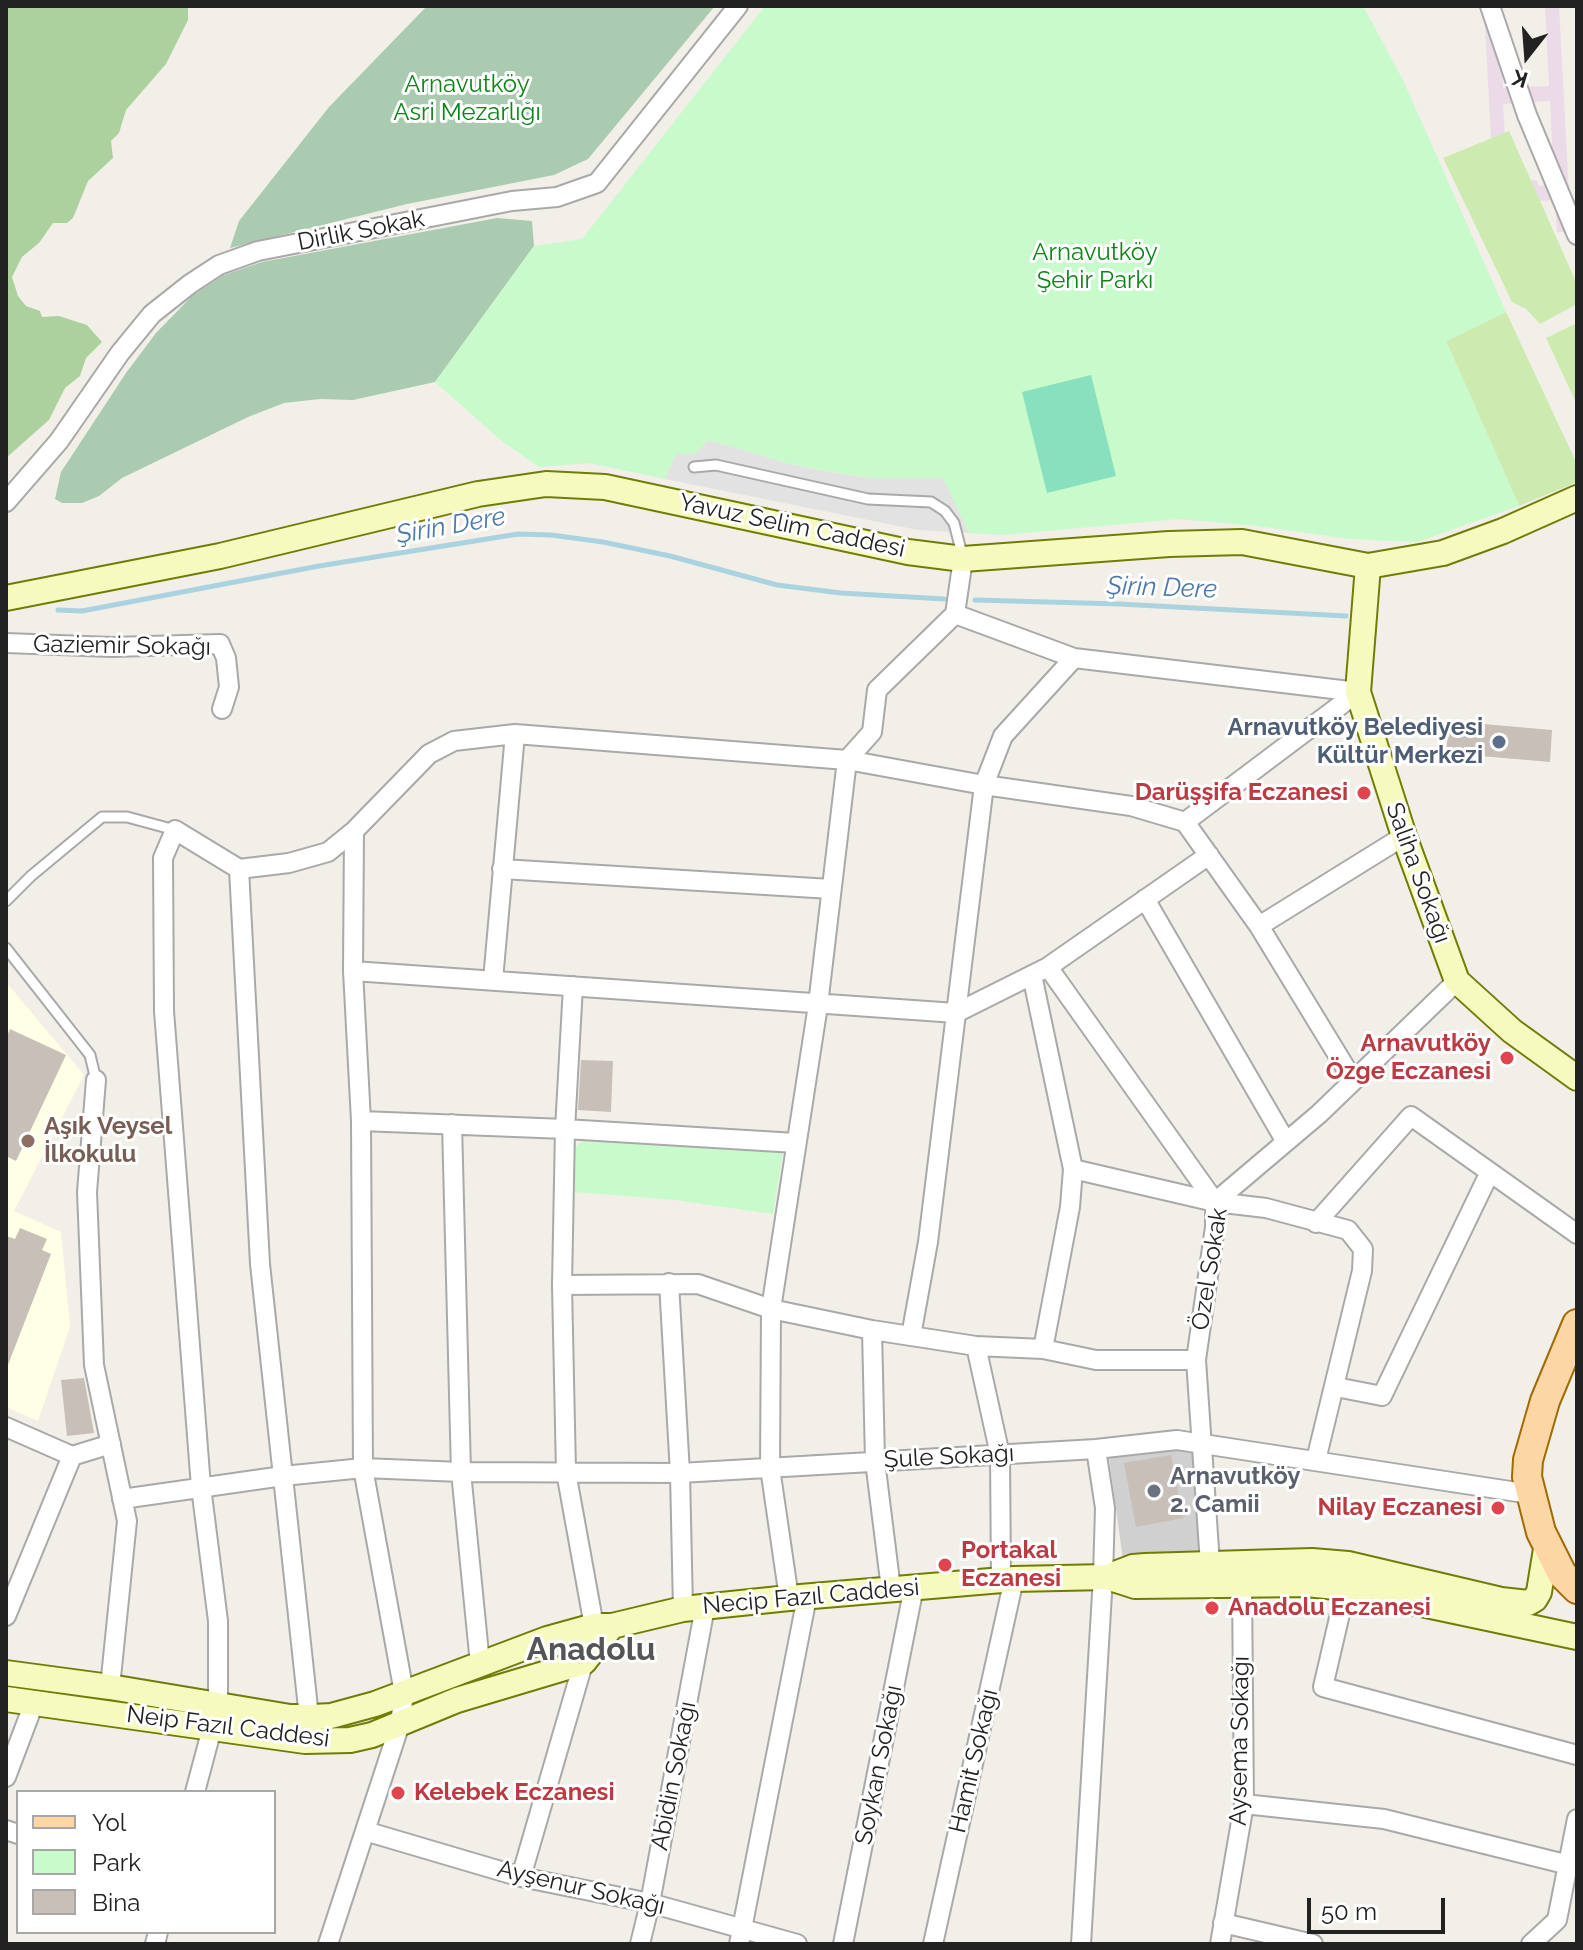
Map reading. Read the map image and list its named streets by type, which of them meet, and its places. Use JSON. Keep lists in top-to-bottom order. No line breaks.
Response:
{"streets":{"main road":["Yavuz Selim Caddesi","Saliha Sokağı","Necip Fazıl Caddesi","Neip Fazıl Caddesi"],"street":["Dirlik Sokak","Gaziemir Sokağı","Özel Sokak","Şule Sokağı","Aysema Sokağı","Hamit Sokağı","Soykan Sokağı","Abidin Sokağı","Ayşenur Sokağı"]},"crossings":[["Yavuz Selim Caddesi","Saliha Sokağı"],["Saliha Sokağı","Özel Sokak"],["Özel Sokak","Şule Sokağı"],["Özel Sokak","Necip Fazıl Caddesi"],["Şule Sokağı","Hamit Sokağı"],["Şule Sokağı","Soykan Sokağı"],["Şule Sokağı","Abidin Sokağı"],["Necip Fazıl Caddesi","Neip Fazıl Caddesi"],["Necip Fazıl Caddesi","Aysema Sokağı"],["Necip Fazıl Caddesi","Hamit Sokağı"],["Necip Fazıl Caddesi","Soykan Sokağı"],["Necip Fazıl Caddesi","Abidin Sokağı"],["Abidin Sokağı","Ayşenur Sokağı"]],"districts":["Anadolu"],"water":["Şirin Dere"],"parks":["Arnavutköy Asri Mezarlığı","Arnavutköy Şehir Parkı"],"places":["Arnavutköy Belediyesi Kültür Merkezi","Darüşşifa Eczanesi","Arnavutköy Özge Eczanesi","Aşık Veysel İlkokulu","Arnavutköy 2. Camii","Nilay Eczanesi","Portakal Eczanesi","Anadolu Eczanesi","Kelebek Eczanesi"],"legend":["Yol","Park","Bina"],"scale_bar":"50 m","north":"bottom"}
